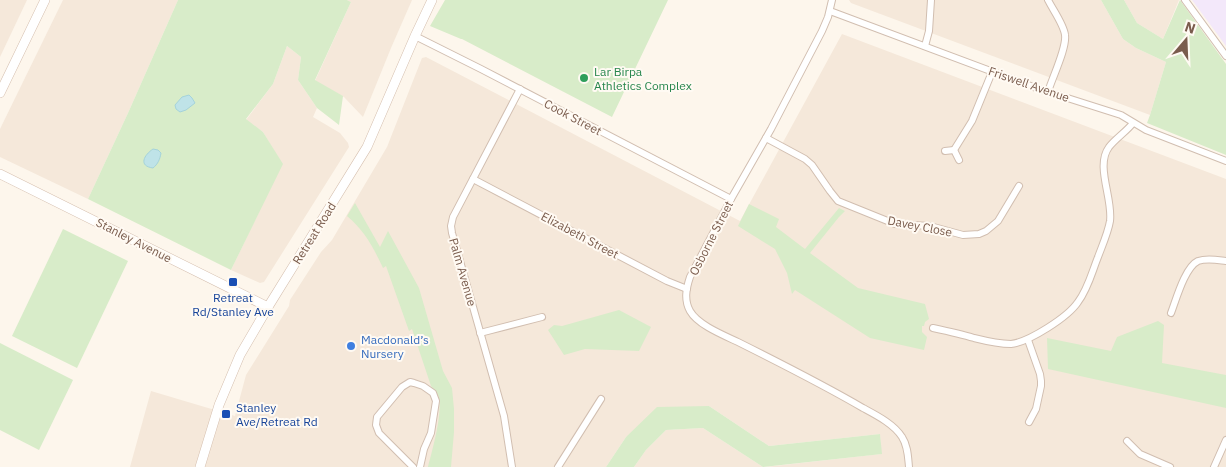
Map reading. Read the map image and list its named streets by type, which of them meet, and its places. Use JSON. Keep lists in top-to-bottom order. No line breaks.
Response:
{"streets":{"street":["Friswell Avenue","Cook Street","Davey Close","Retreat Road","Elizabeth Street","Osborne Street","Stanley Avenue","Palm Avenue"]},"crossings":[["Friswell Avenue","Osborne Street"],["Cook Street","Retreat Road"],["Cook Street","Osborne Street"],["Cook Street","Palm Avenue"],["Davey Close","Osborne Street"],["Retreat Road","Stanley Avenue"],["Elizabeth Street","Osborne Street"],["Elizabeth Street","Palm Avenue"]],"places":{"other":["Lar Birpa Athletics Complex","Macdonald’s Nursery"],"transit":["Retreat Rd/Stanley Ave","Stanley Ave/Retreat Rd"]},"north":"top"}
